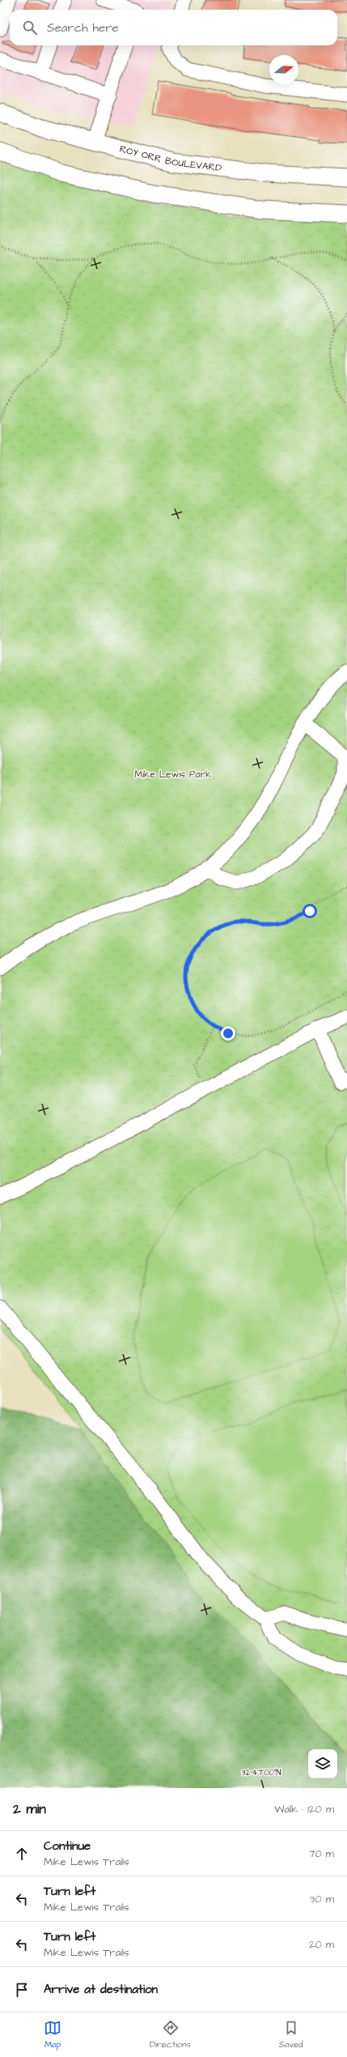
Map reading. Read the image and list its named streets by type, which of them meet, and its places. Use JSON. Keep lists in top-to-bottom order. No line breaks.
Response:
{"streets":{"main road":["ROY ORR BOULEVARD"]},"parks":["Mike Lewis Park"],"north":"right","page":{"search":"Search here","heading":["2 min","Walk · 120 m"],"list":[["Continue","Mike Lewis Trails","70 m"],["Turn left","Mike Lewis Trails","30 m"],["Turn left","Mike Lewis Trails","20 m"],"Arrive at destination"],"nav":["Map","Directions","Saved"]},"coordinates":["32°47'00\"N"]}
